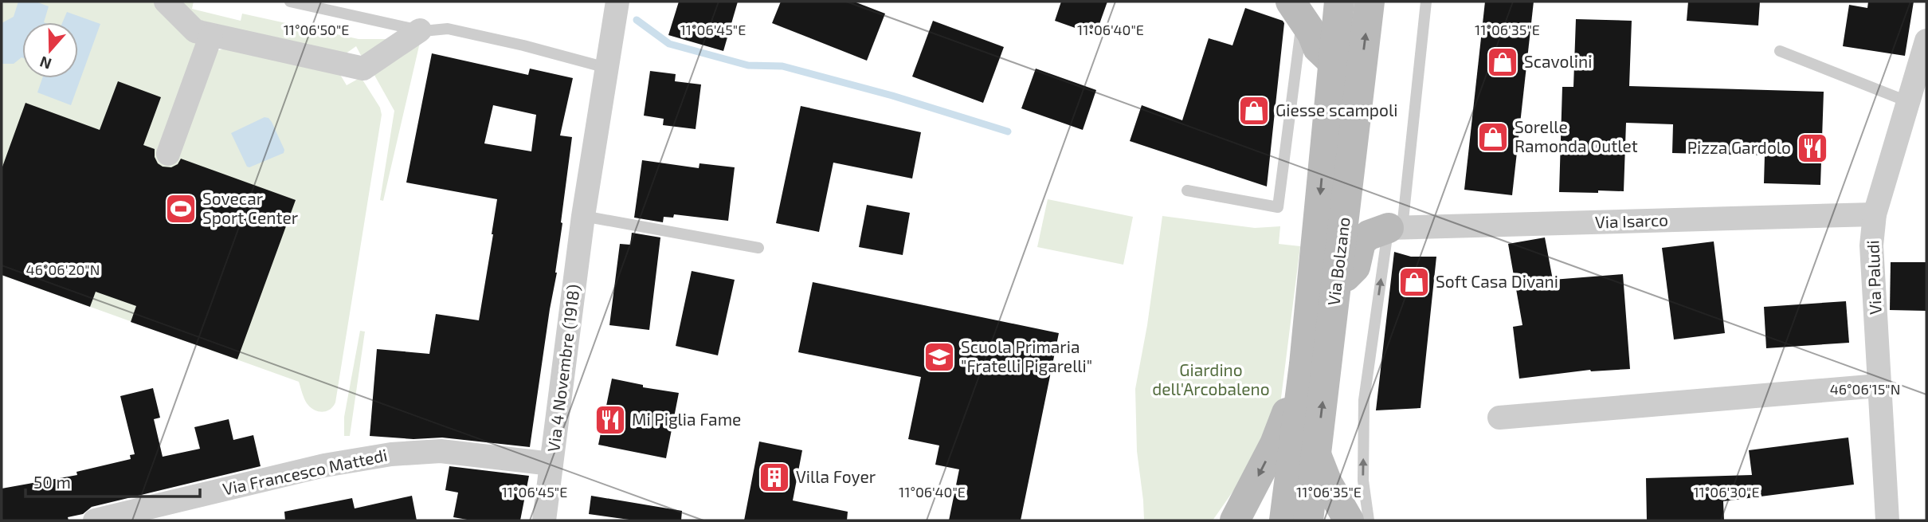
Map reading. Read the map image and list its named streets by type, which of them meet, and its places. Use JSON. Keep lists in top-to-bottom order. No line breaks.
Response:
{"streets":{"main road":["Via Bolzano"],"street":["Via Isarco","Via Paludi","Via 4 Novembre (1918)","Via Francesco Mattedi"]},"crossings":[["Via Isarco","Via Paludi"],["Via 4 Novembre (1918)","Via Francesco Mattedi"]],"parks":["Giardino dell'Arcobaleno"],"places":{"shop":["Scavolini","Giesse scampoli","Sorelle Ramonda Outlet","Soft Casa Divani"],"restaurant":["Pizza Gardolo","Mi Piglia Fame"],"sports":["Sovecar Sport Center"],"school or university":["Scuola Primaria \"Fratelli Pigarelli\""],"building":["Villa Foyer"]},"scale_bar":"50 m","north":"bottom","coordinates":["11°06'50\"E","11°06'45\"E","11°06'40\"E","11°06'35\"E","46°06'20\"N","46°06'15\"N","11°06'30\"E"]}
